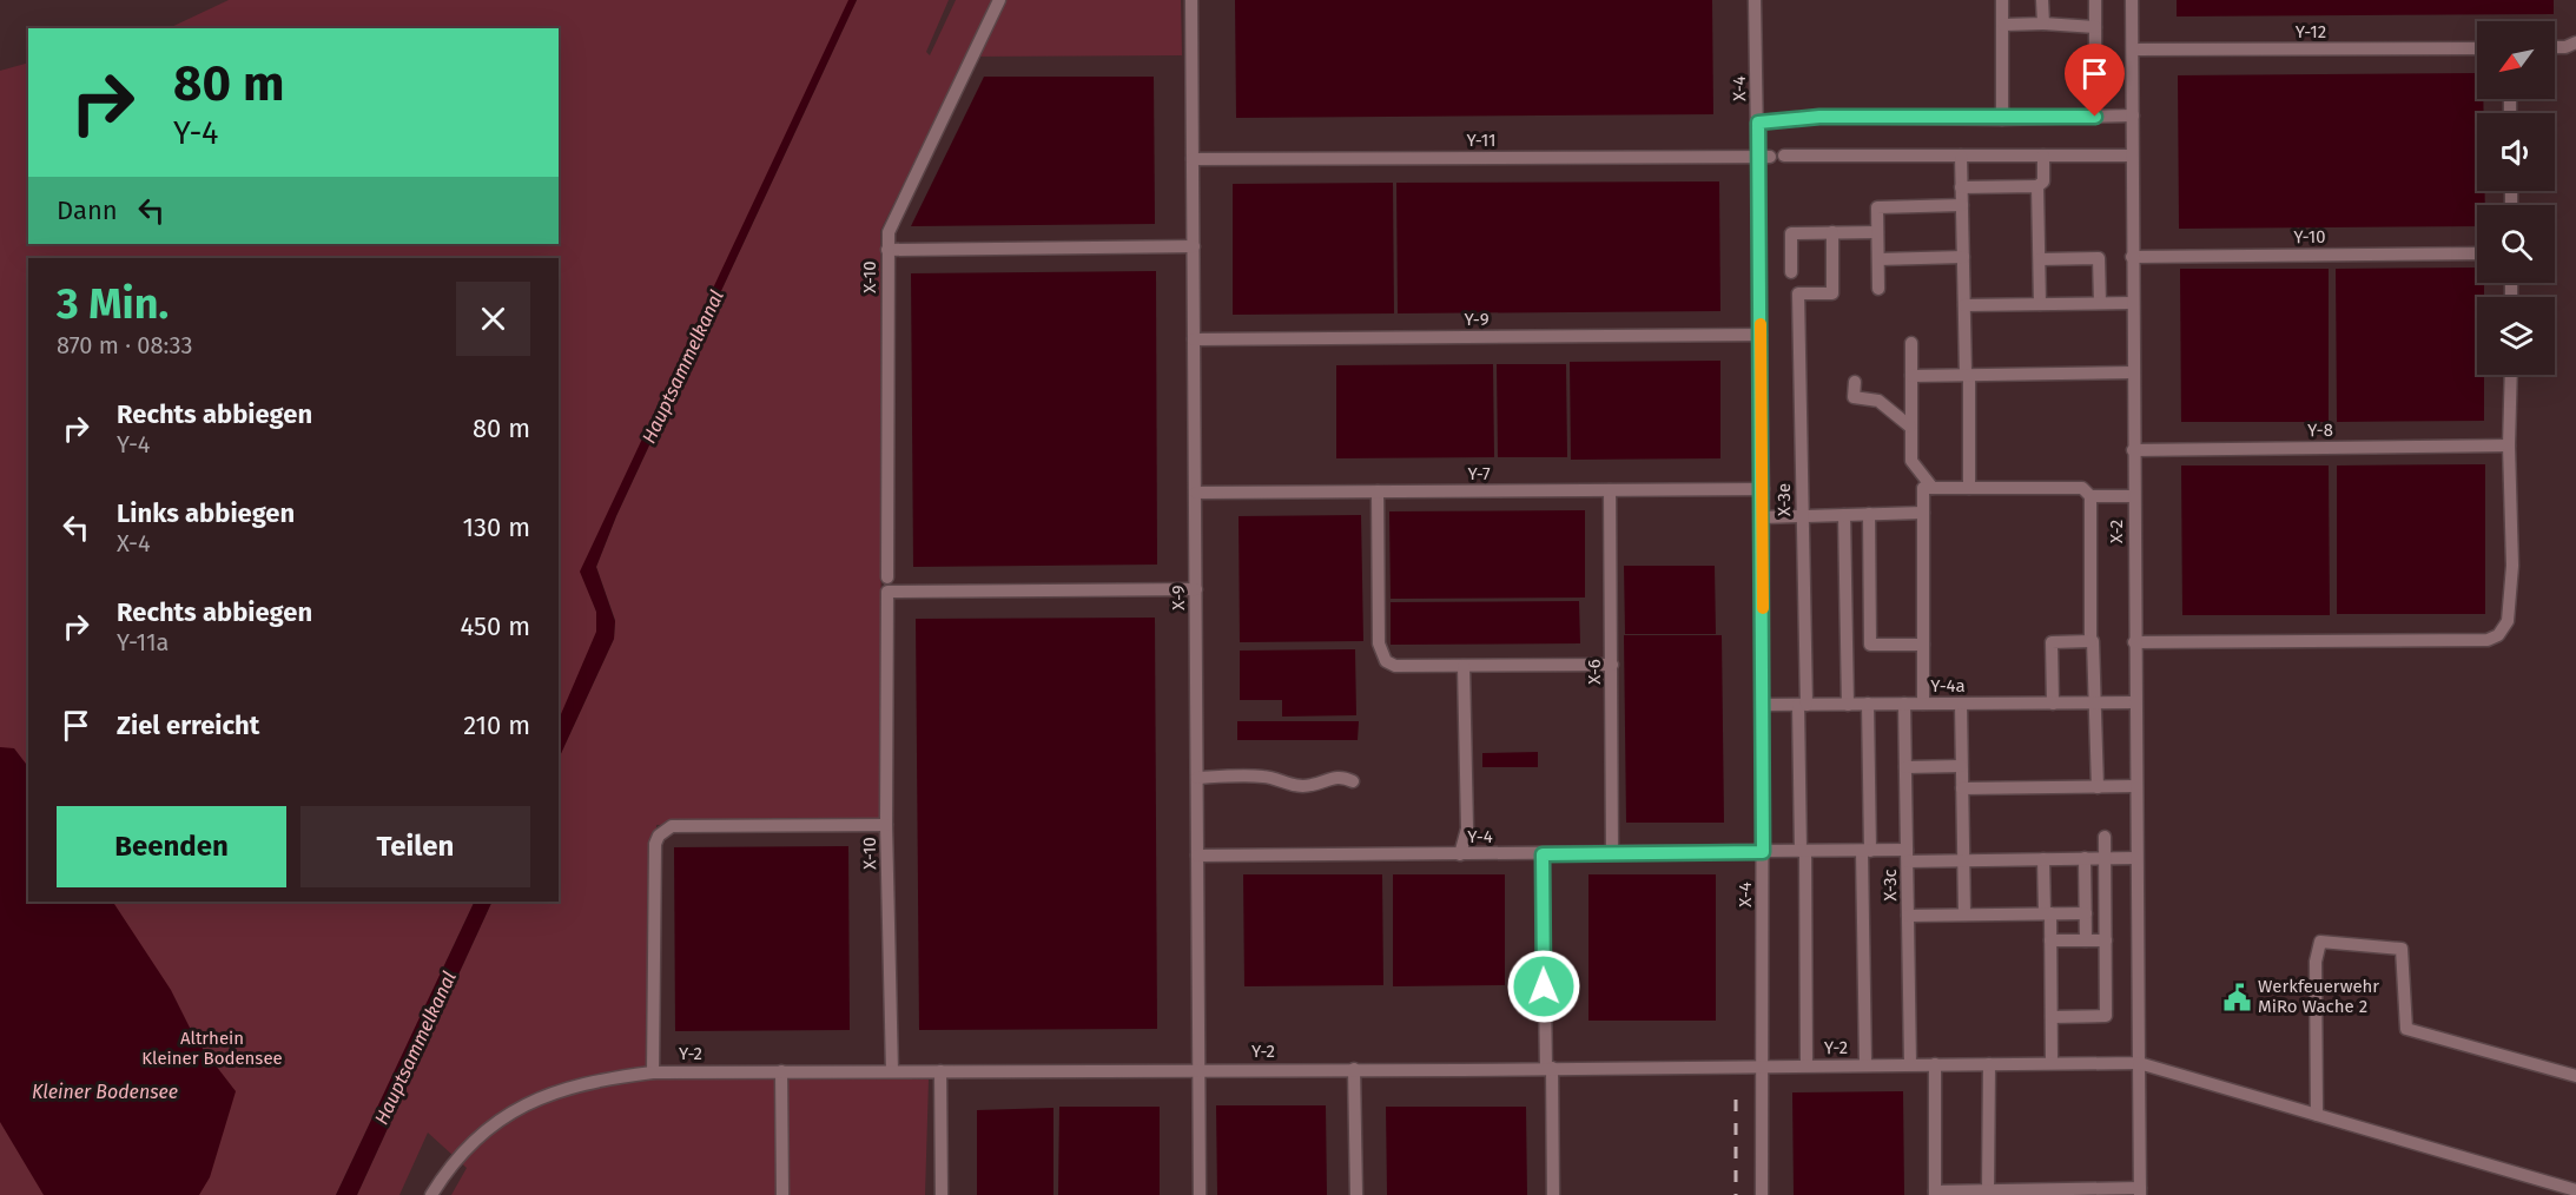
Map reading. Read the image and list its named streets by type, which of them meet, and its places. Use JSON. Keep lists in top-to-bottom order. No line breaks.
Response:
{"streets":{"street":["Y-12","X-4","Y-11","Y-10","X-10","Y-9","Y-8","Y-7","X-3e","X-2","X-9","X-6","Y-4a","Y-4","X-3c","Y-2"]},"crossings":[["Y-12","X-2"],["X-4","Y-11"],["X-4","Y-9"],["X-4","Y-7"],["X-4","Y-4a"],["X-4","Y-4"],["X-4","Y-2"],["Y-11","X-9"],["Y-10","X-2"],["X-10","Y-2"],["Y-9","X-9"],["Y-8","X-2"],["Y-7","X-9"],["Y-7","X-6"],["X-3e","Y-4a"],["X-3e","Y-2"],["X-2","Y-4a"],["X-2","Y-2"],["X-9","Y-4"],["X-9","Y-2"],["X-6","Y-4"],["Y-4a","X-3c"],["X-3c","Y-2"]],"water":["Hauptsammelkanal","Kleiner Bodensee"],"parks":["Altrhein Kleiner Bodensee"],"places":{"public building":["Werkfeuerwehr MiRo Wache 2"]},"north":"bottom left","page":{"turn":["80 m","Y-4"],"then":"Dann","heading":["3 Min.","870 m · 08:33"],"list":[{"name":"Rechts abbiegen","note":"Y-4","value":"80 m"},{"name":"Links abbiegen","note":"X-4","value":"130 m"},{"name":"Rechts abbiegen","note":"Y-11a","value":"450 m"},{"name":"Ziel erreicht","value":"210 m"}],"buttons":["Beenden","Teilen"]}}
